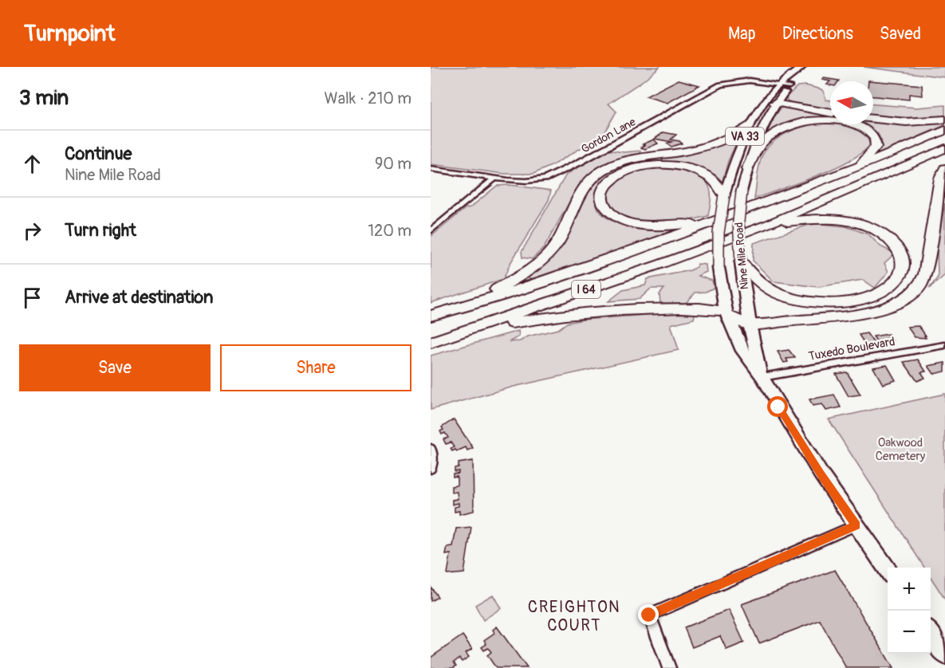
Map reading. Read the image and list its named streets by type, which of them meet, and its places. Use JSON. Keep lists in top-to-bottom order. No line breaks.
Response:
{"streets":{"highway":["I 64"],"main road":["VA 33","Nine Mile Road"],"street":["Gordon Lane","Tuxedo Boulevard"]},"crossings":[["Gordon Lane","Nine Mile Road"],["Nine Mile Road","Tuxedo Boulevard"]],"districts":["CREIGHTON COURT"],"parks":["Oakwood Cemetery"],"north":"left","page":{"header":"Turnpoint","nav":["Map","Directions","Saved"],"heading":["3 min","Walk · 210 m"],"list":[["Continue","Nine Mile Road","90 m"],["Turn right","120 m"],"Arrive at destination"],"buttons":["Save","Share"],"map_buttons":["+","−"]}}
